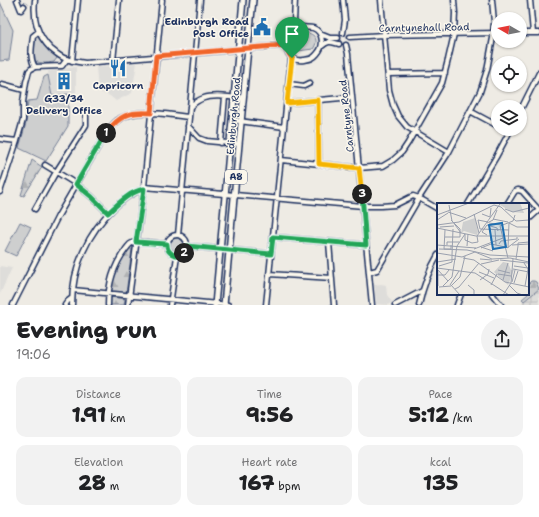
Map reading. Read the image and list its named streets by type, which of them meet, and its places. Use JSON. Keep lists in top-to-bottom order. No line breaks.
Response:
{"streets":{"main road":["Edinburgh Road","A8"],"street":["Carntynehall Road","Carntyne Road"]},"crossings":[["Carntynehall Road","Carntyne Road"]],"places":{"public building":["Edinburgh Road Post Office"],"restaurant":["Capricorn"],"building":["G33/34 Delivery Office"]},"north":"left","page":{"pins":["1","3","2"],"heading":["Evening run","19:06"],"stats":[["Distance","1.91 km"],["Time","9:56"],["Pace","5:12 /km"],["Elevation","28 m"],["Heart rate","167 bpm"],["kcal","135"]]}}
